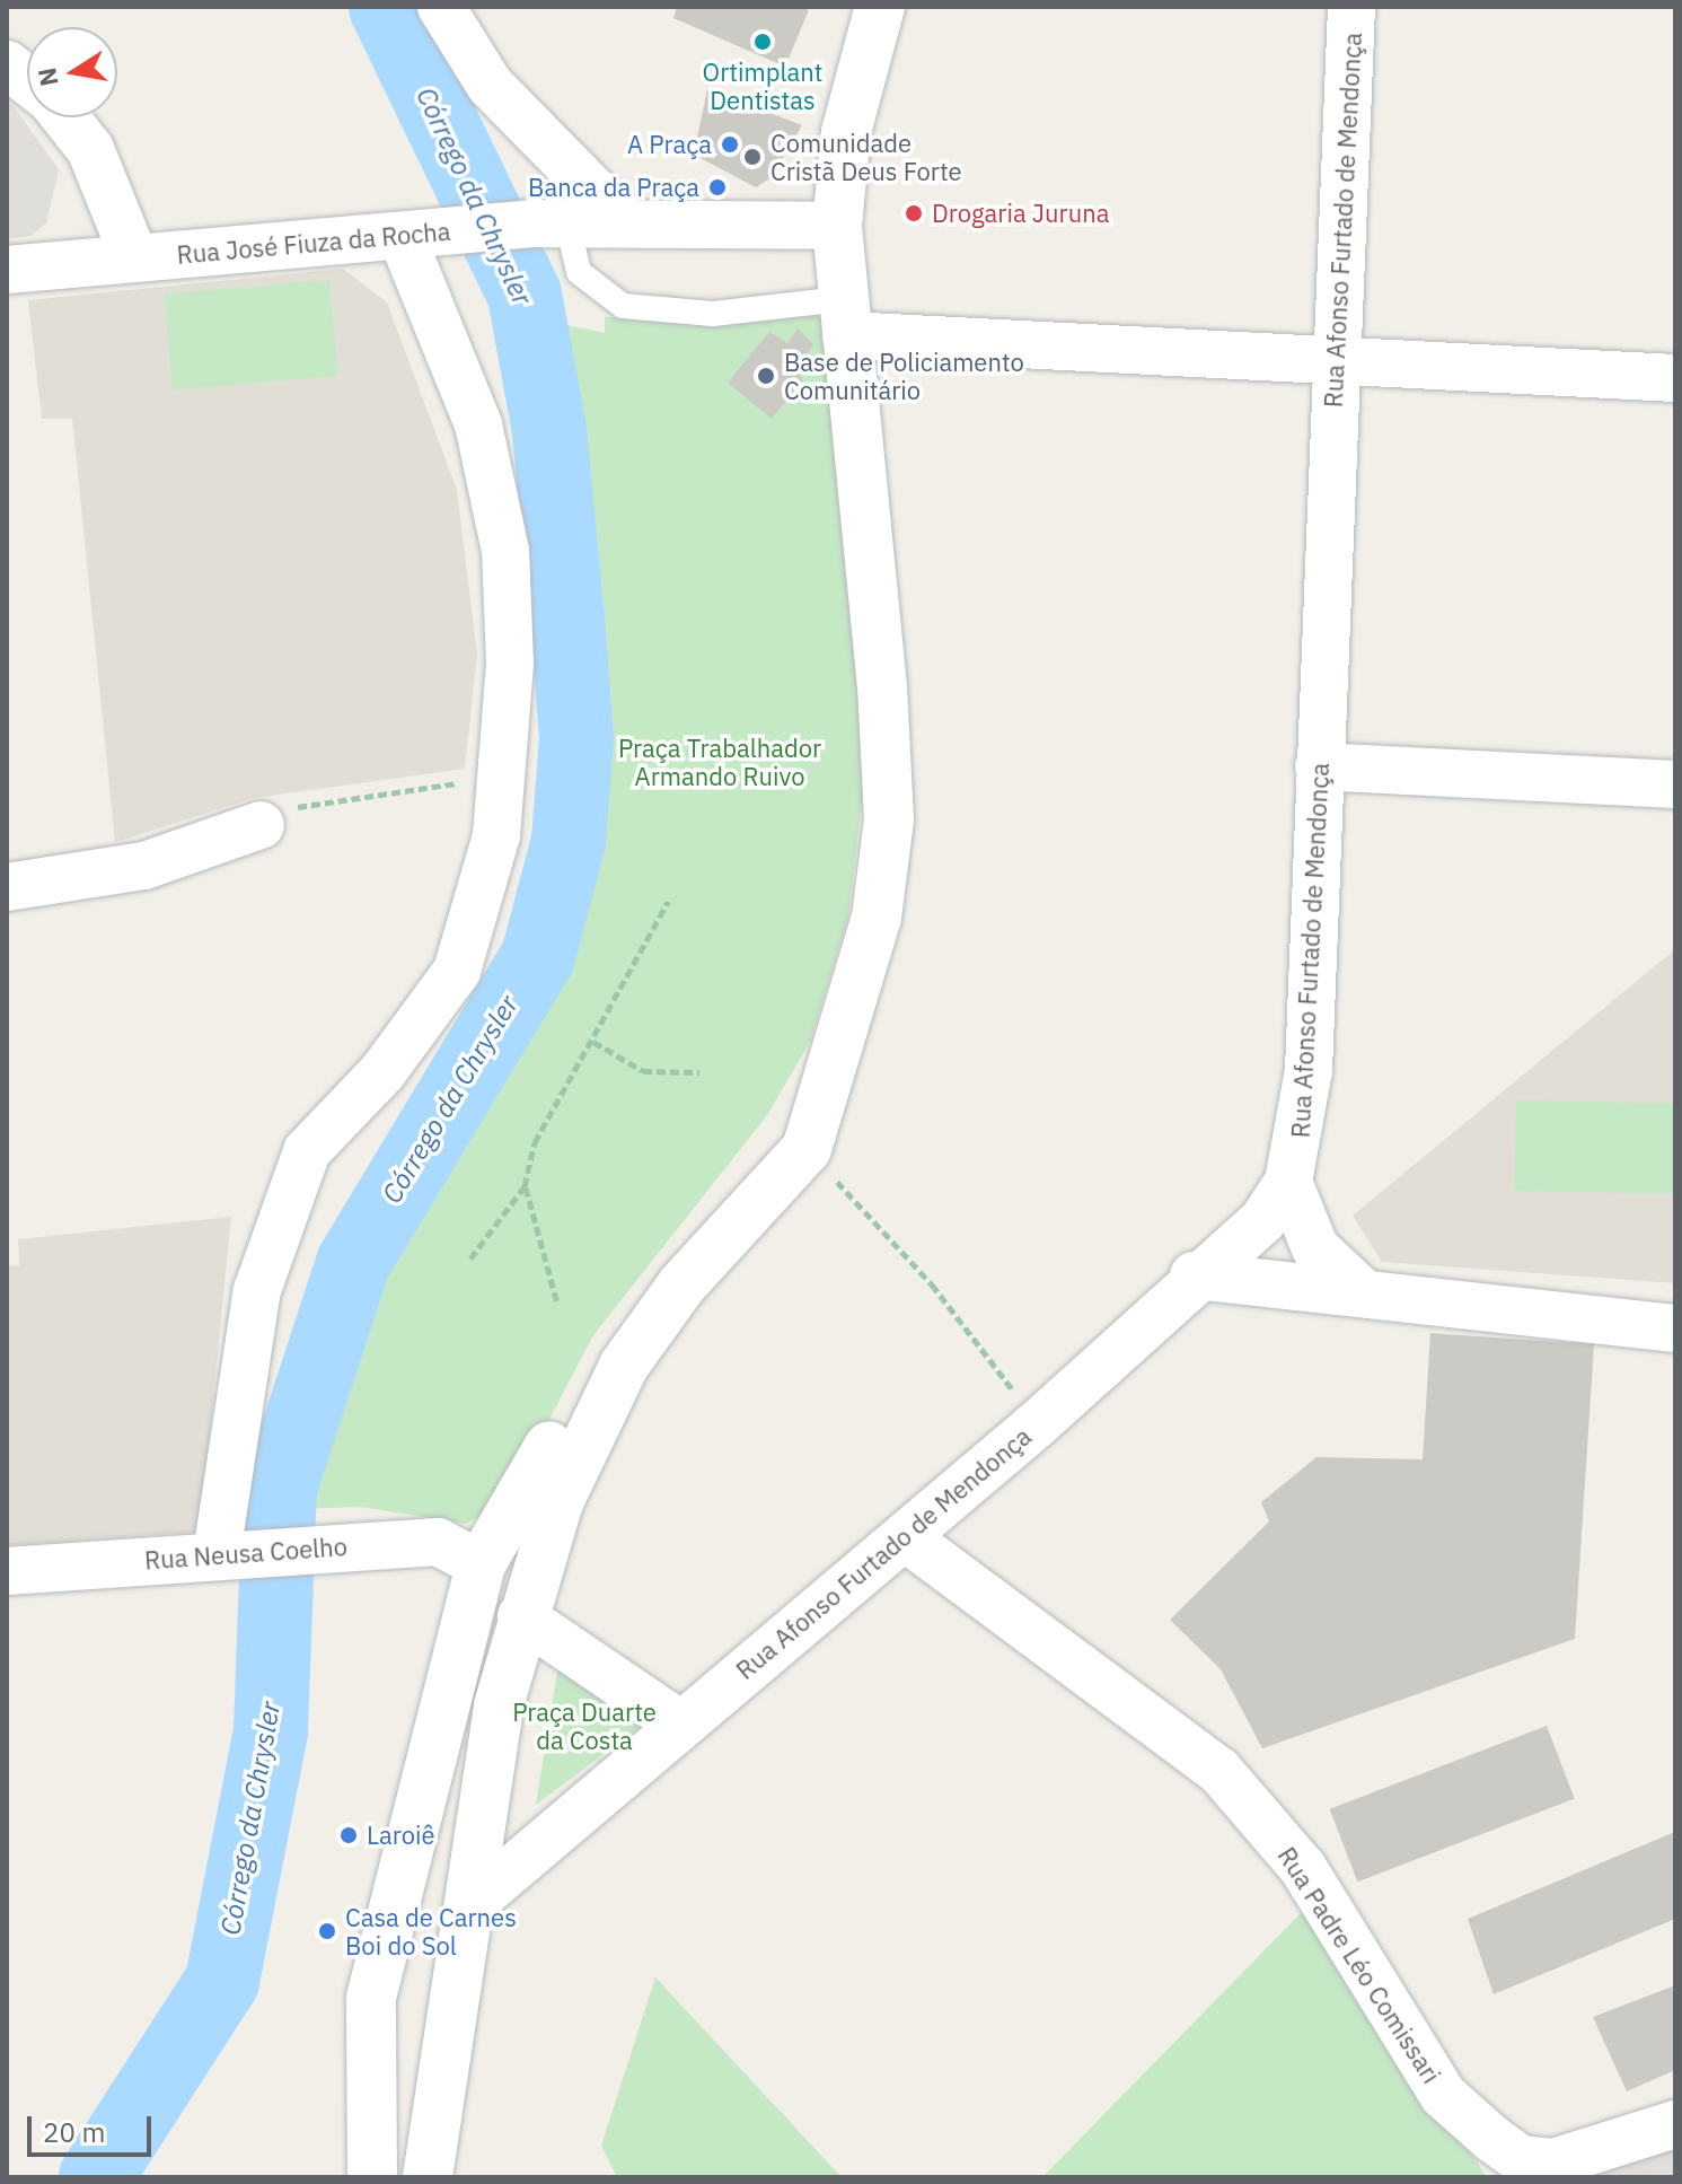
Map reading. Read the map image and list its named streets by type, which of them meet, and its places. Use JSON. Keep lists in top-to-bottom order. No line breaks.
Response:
{"streets":{"street":["Rua Afonso Furtado de Mendonça","Rua José Fiuza da Rocha","Rua Neusa Coelho","Rua Padre Léo Comissari"]},"crossings":[["Rua Afonso Furtado de Mendonça","Rua Padre Léo Comissari"]],"water":["Córrego da Chrysler"],"parks":["Praça Trabalhador Armando Ruivo","Praça Duarte da Costa"],"places":["Ortimplant Dentistas","A Praça","Comunidade Cristã Deus Forte","Banca da Praça","Drogaria Juruna","Base de Policiamento Comunitário","Laroiê","Casa de Carnes Boi do Sol"],"scale_bar":"20 m","north":"left"}
